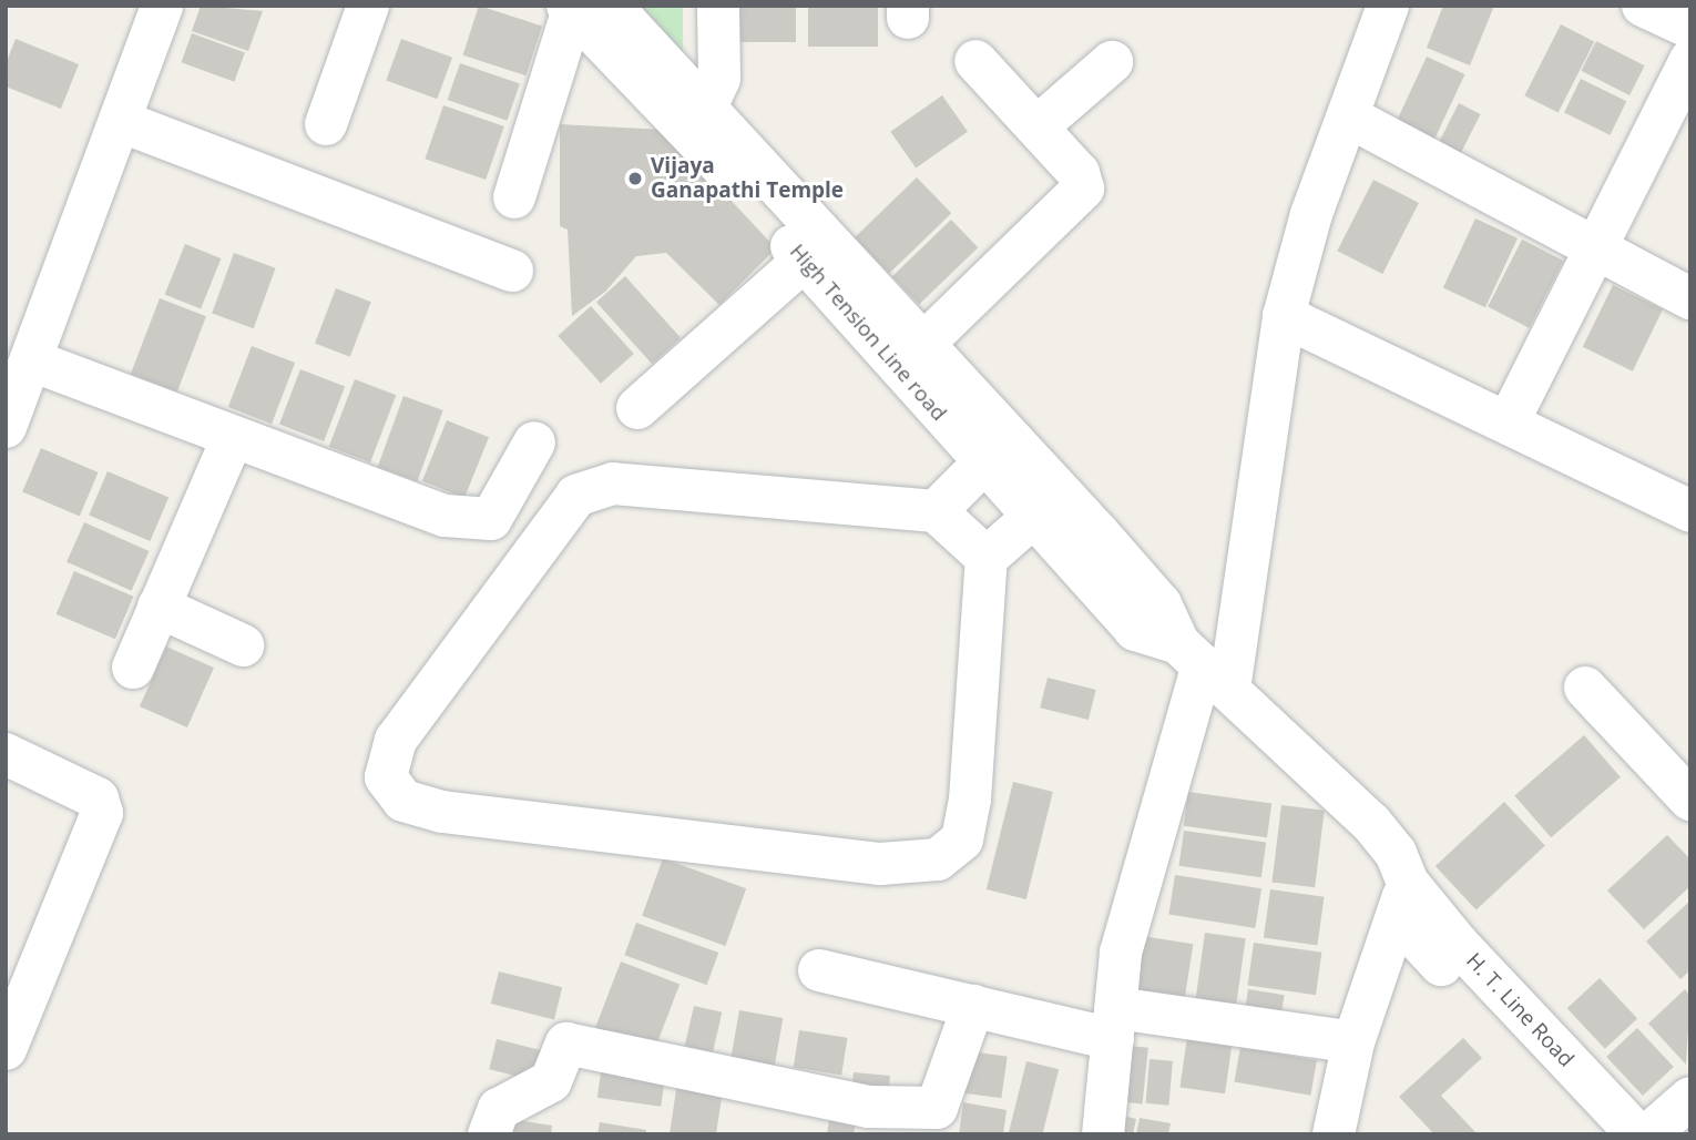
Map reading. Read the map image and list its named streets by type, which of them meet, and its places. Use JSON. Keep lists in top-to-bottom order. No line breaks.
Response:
{"streets":{"street":["High Tension Line road","H. T. Line Road"]},"crossings":[["High Tension Line road","H. T. Line Road"]],"places":["Vijaya Ganapathi Temple"]}
